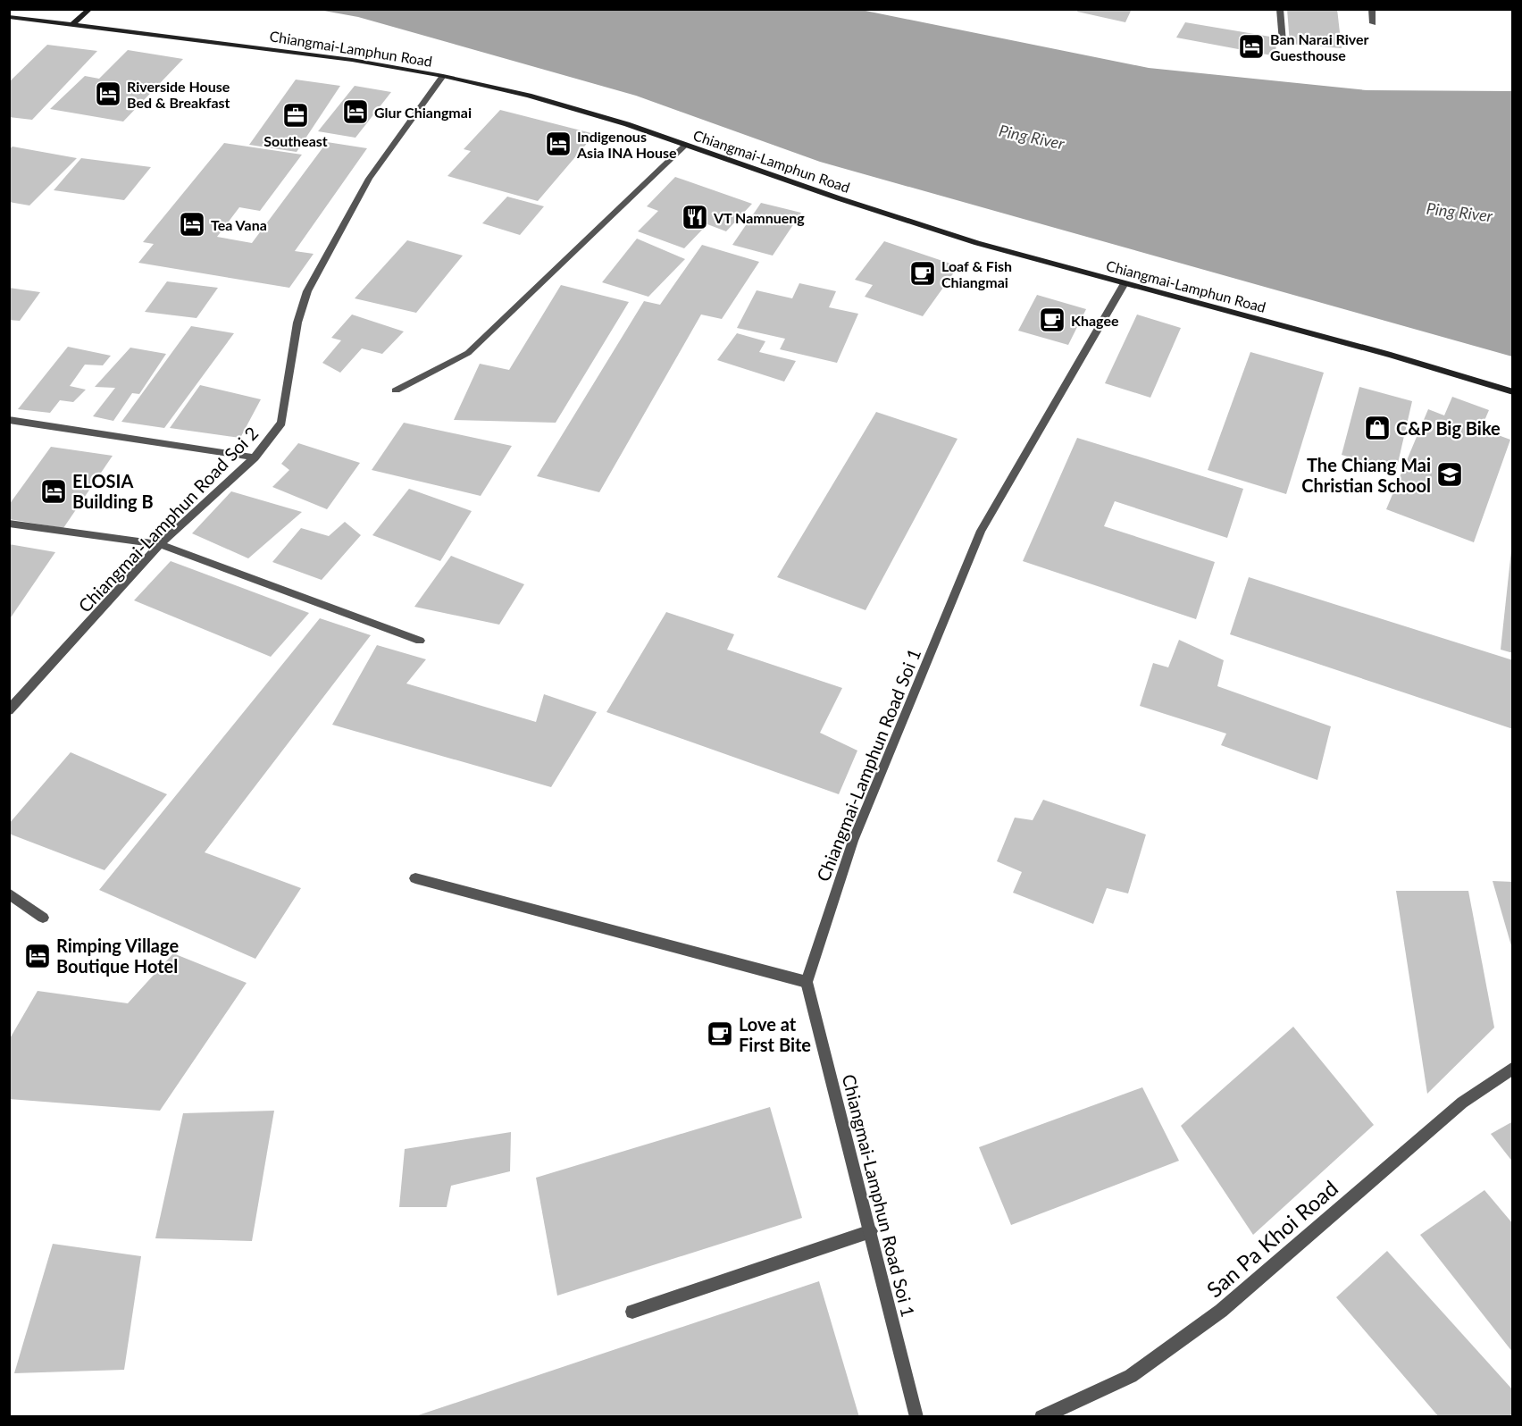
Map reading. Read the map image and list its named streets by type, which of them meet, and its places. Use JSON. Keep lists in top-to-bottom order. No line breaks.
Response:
{"streets":{"main road":["Chiangmai-Lamphun Road"],"street":["Chiangmai-Lamphun Road Soi 2","Chiangmai-Lamphun Road Soi 1","San Pa Khoi Road"]},"crossings":[["Chiangmai-Lamphun Road","Chiangmai-Lamphun Road Soi 2"],["Chiangmai-Lamphun Road","Chiangmai-Lamphun Road Soi 1"]],"water":["Ping River"],"places":{"hotel":["Ban Narai River Guesthouse","Riverside House Bed & Breakfast","Glur Chiangmai","Indigenous Asia INA House","Tea Vana","ELOSIA Building B","Rimping Village Boutique Hotel"],"office":["Southeast"],"restaurant":["VT Namnueng"],"cafe":["Loaf & Fish Chiangmai","Khagee","Love at First Bite"],"shop":["C&P Big Bike"],"school or university":["The Chiang Mai Christian School"]}}
